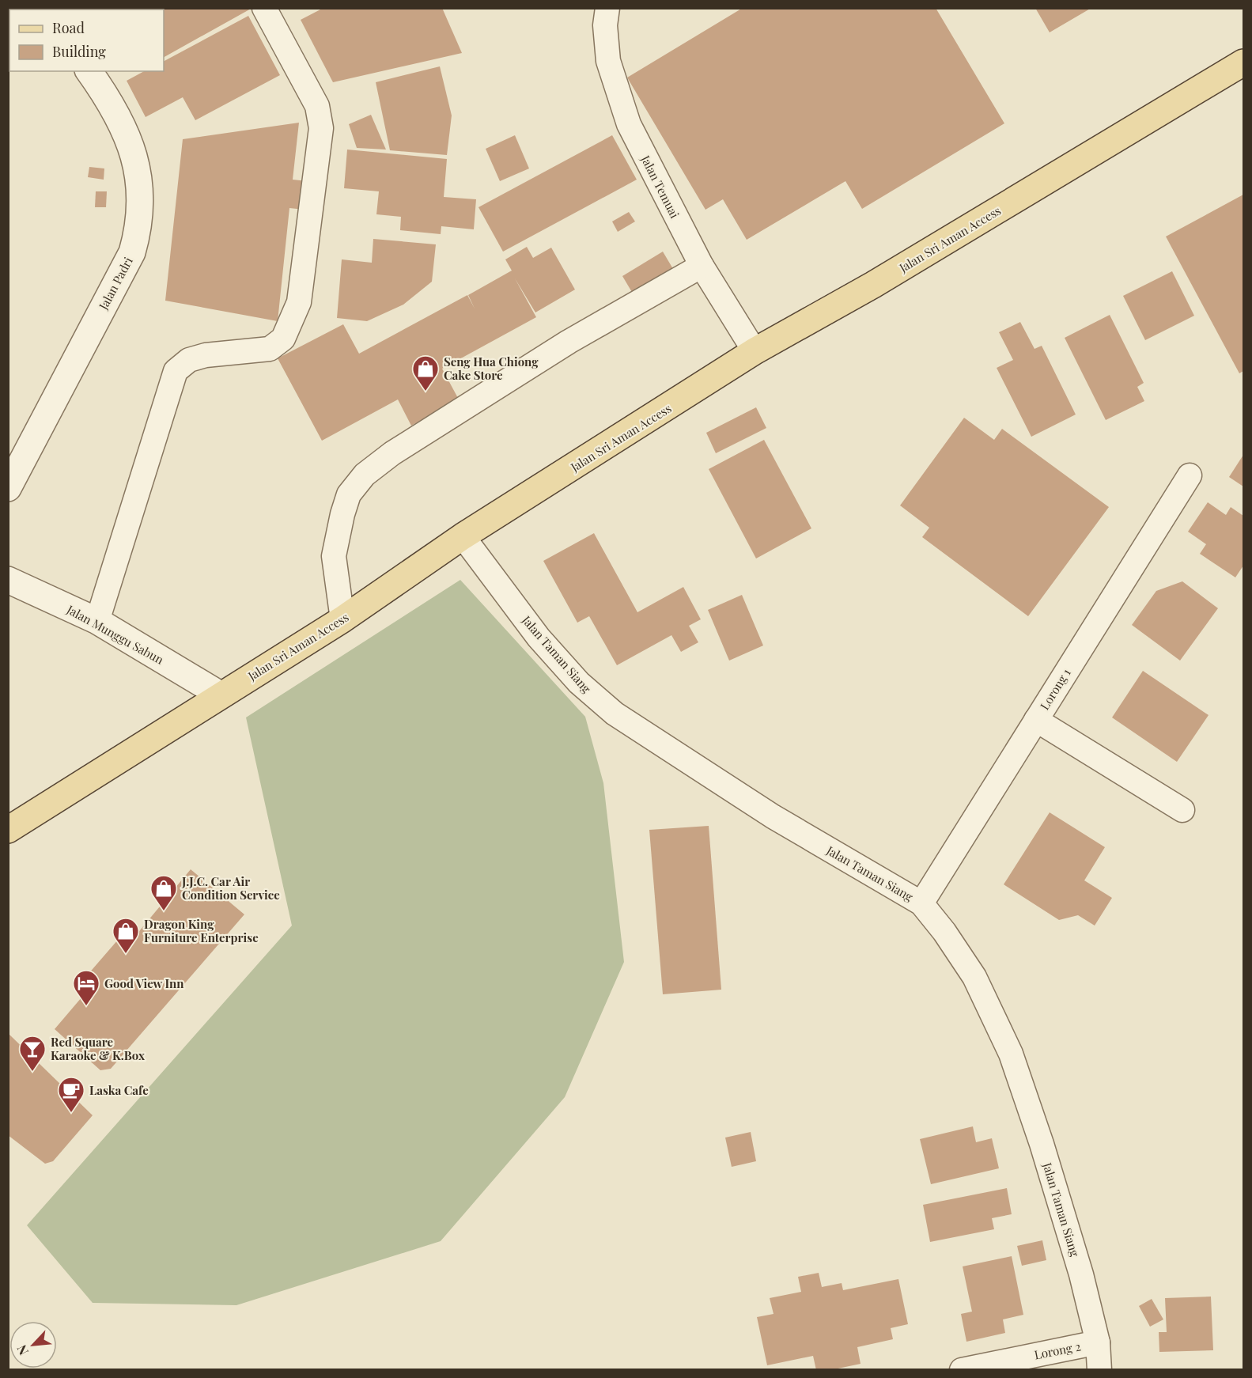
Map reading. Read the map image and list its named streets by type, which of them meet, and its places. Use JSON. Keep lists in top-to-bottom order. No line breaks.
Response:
{"streets":{"main road":["Jalan Sri Aman Access"],"street":["Jalan Temuai","Jalan Padri","Jalan Munggu Sabun","Jalan Taman Siang","Lorong 1","Lorong 2"]},"crossings":[["Jalan Temuai","Jalan Sri Aman Access"],["Jalan Sri Aman Access","Jalan Munggu Sabun"],["Jalan Sri Aman Access","Jalan Taman Siang"],["Jalan Taman Siang","Lorong 1"],["Jalan Taman Siang","Lorong 2"]],"places":{"shop":["Seng Hua Chiong Cake Store","J.J.C. Car Air Condition Service","Dragon King Furniture Enterprise"],"hotel":["Good View Inn"],"bar":["Red Square Karaoke & K.Box"],"cafe":["Laska Cafe"]},"legend":["Road","Building"],"north":"bottom left"}
